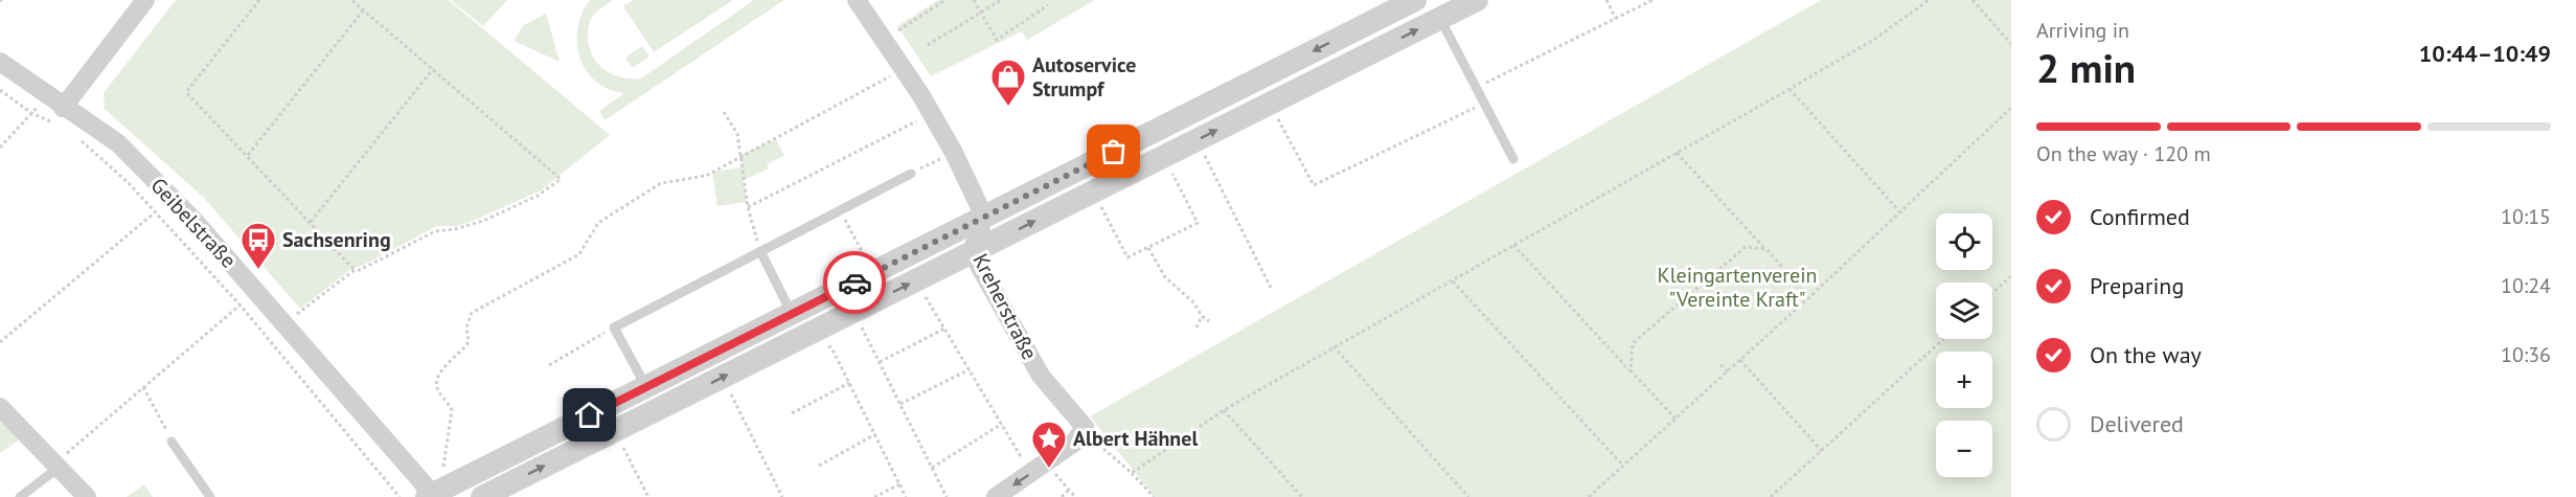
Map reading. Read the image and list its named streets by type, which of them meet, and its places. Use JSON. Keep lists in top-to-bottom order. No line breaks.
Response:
{"streets":{"street":["Geibelstraße","Kreherstraße"]},"parks":["Kleingartenverein \"Vereinte Kraft\""],"places":{"shop":["Autoservice Strumpf"],"bus stop":["Sachsenring"],"place":["Albert Hähnel"]},"page":{"heading":["2 min","Arriving in","10:44–10:49"],"bar":"On the way · 120 m","list":[["Confirmed","10:15"],["Preparing","10:24"],["On the way","10:36"],"Delivered"],"map_buttons":["+","−"]}}
